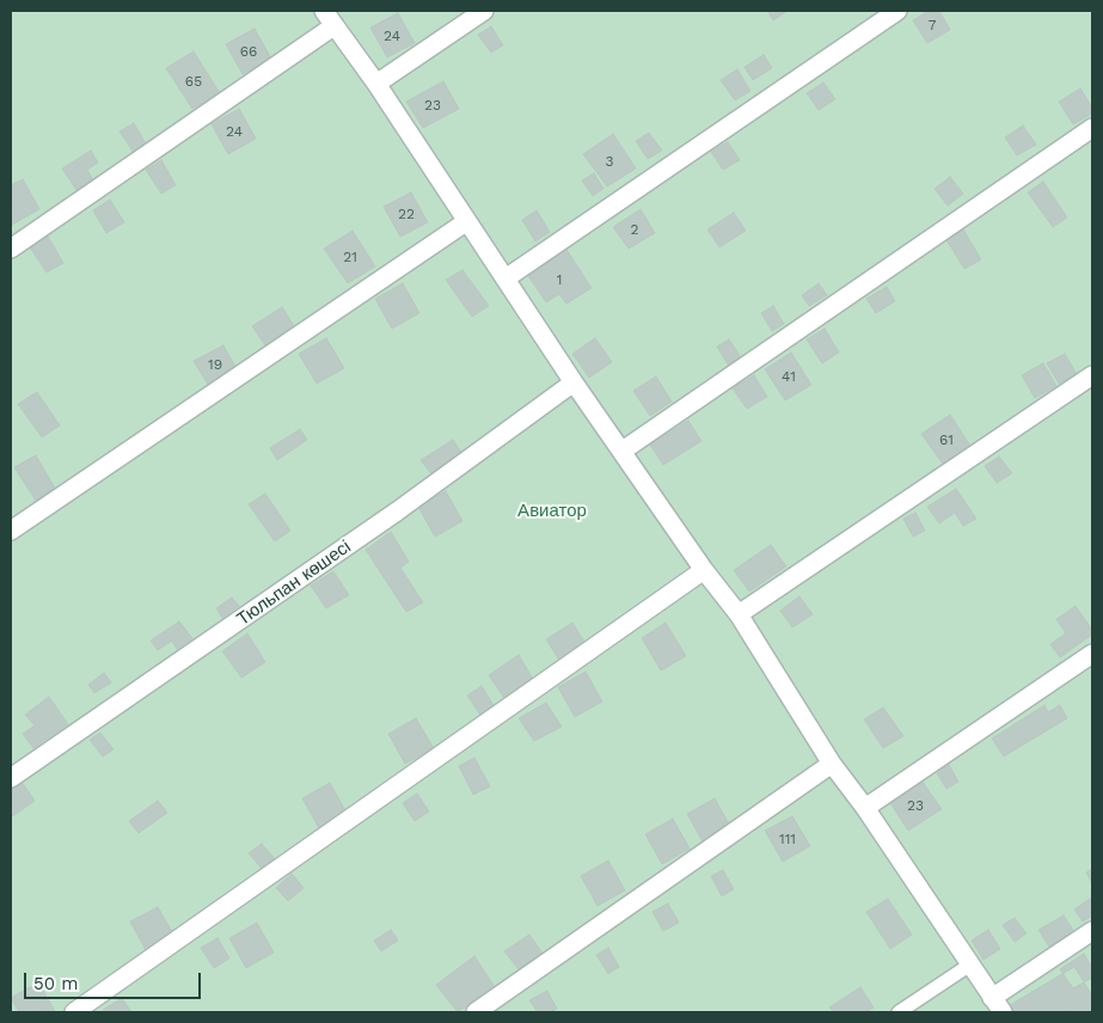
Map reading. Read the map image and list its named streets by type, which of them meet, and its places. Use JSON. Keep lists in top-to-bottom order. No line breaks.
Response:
{"streets":{"street":["Тюльпан көшесі"]},"parks":["Авиатор"],"house_numbers":["7","24","66","65","23","24","3","22","2","21","1","19","41","61","23","111"],"scale_bar":"50 m"}
